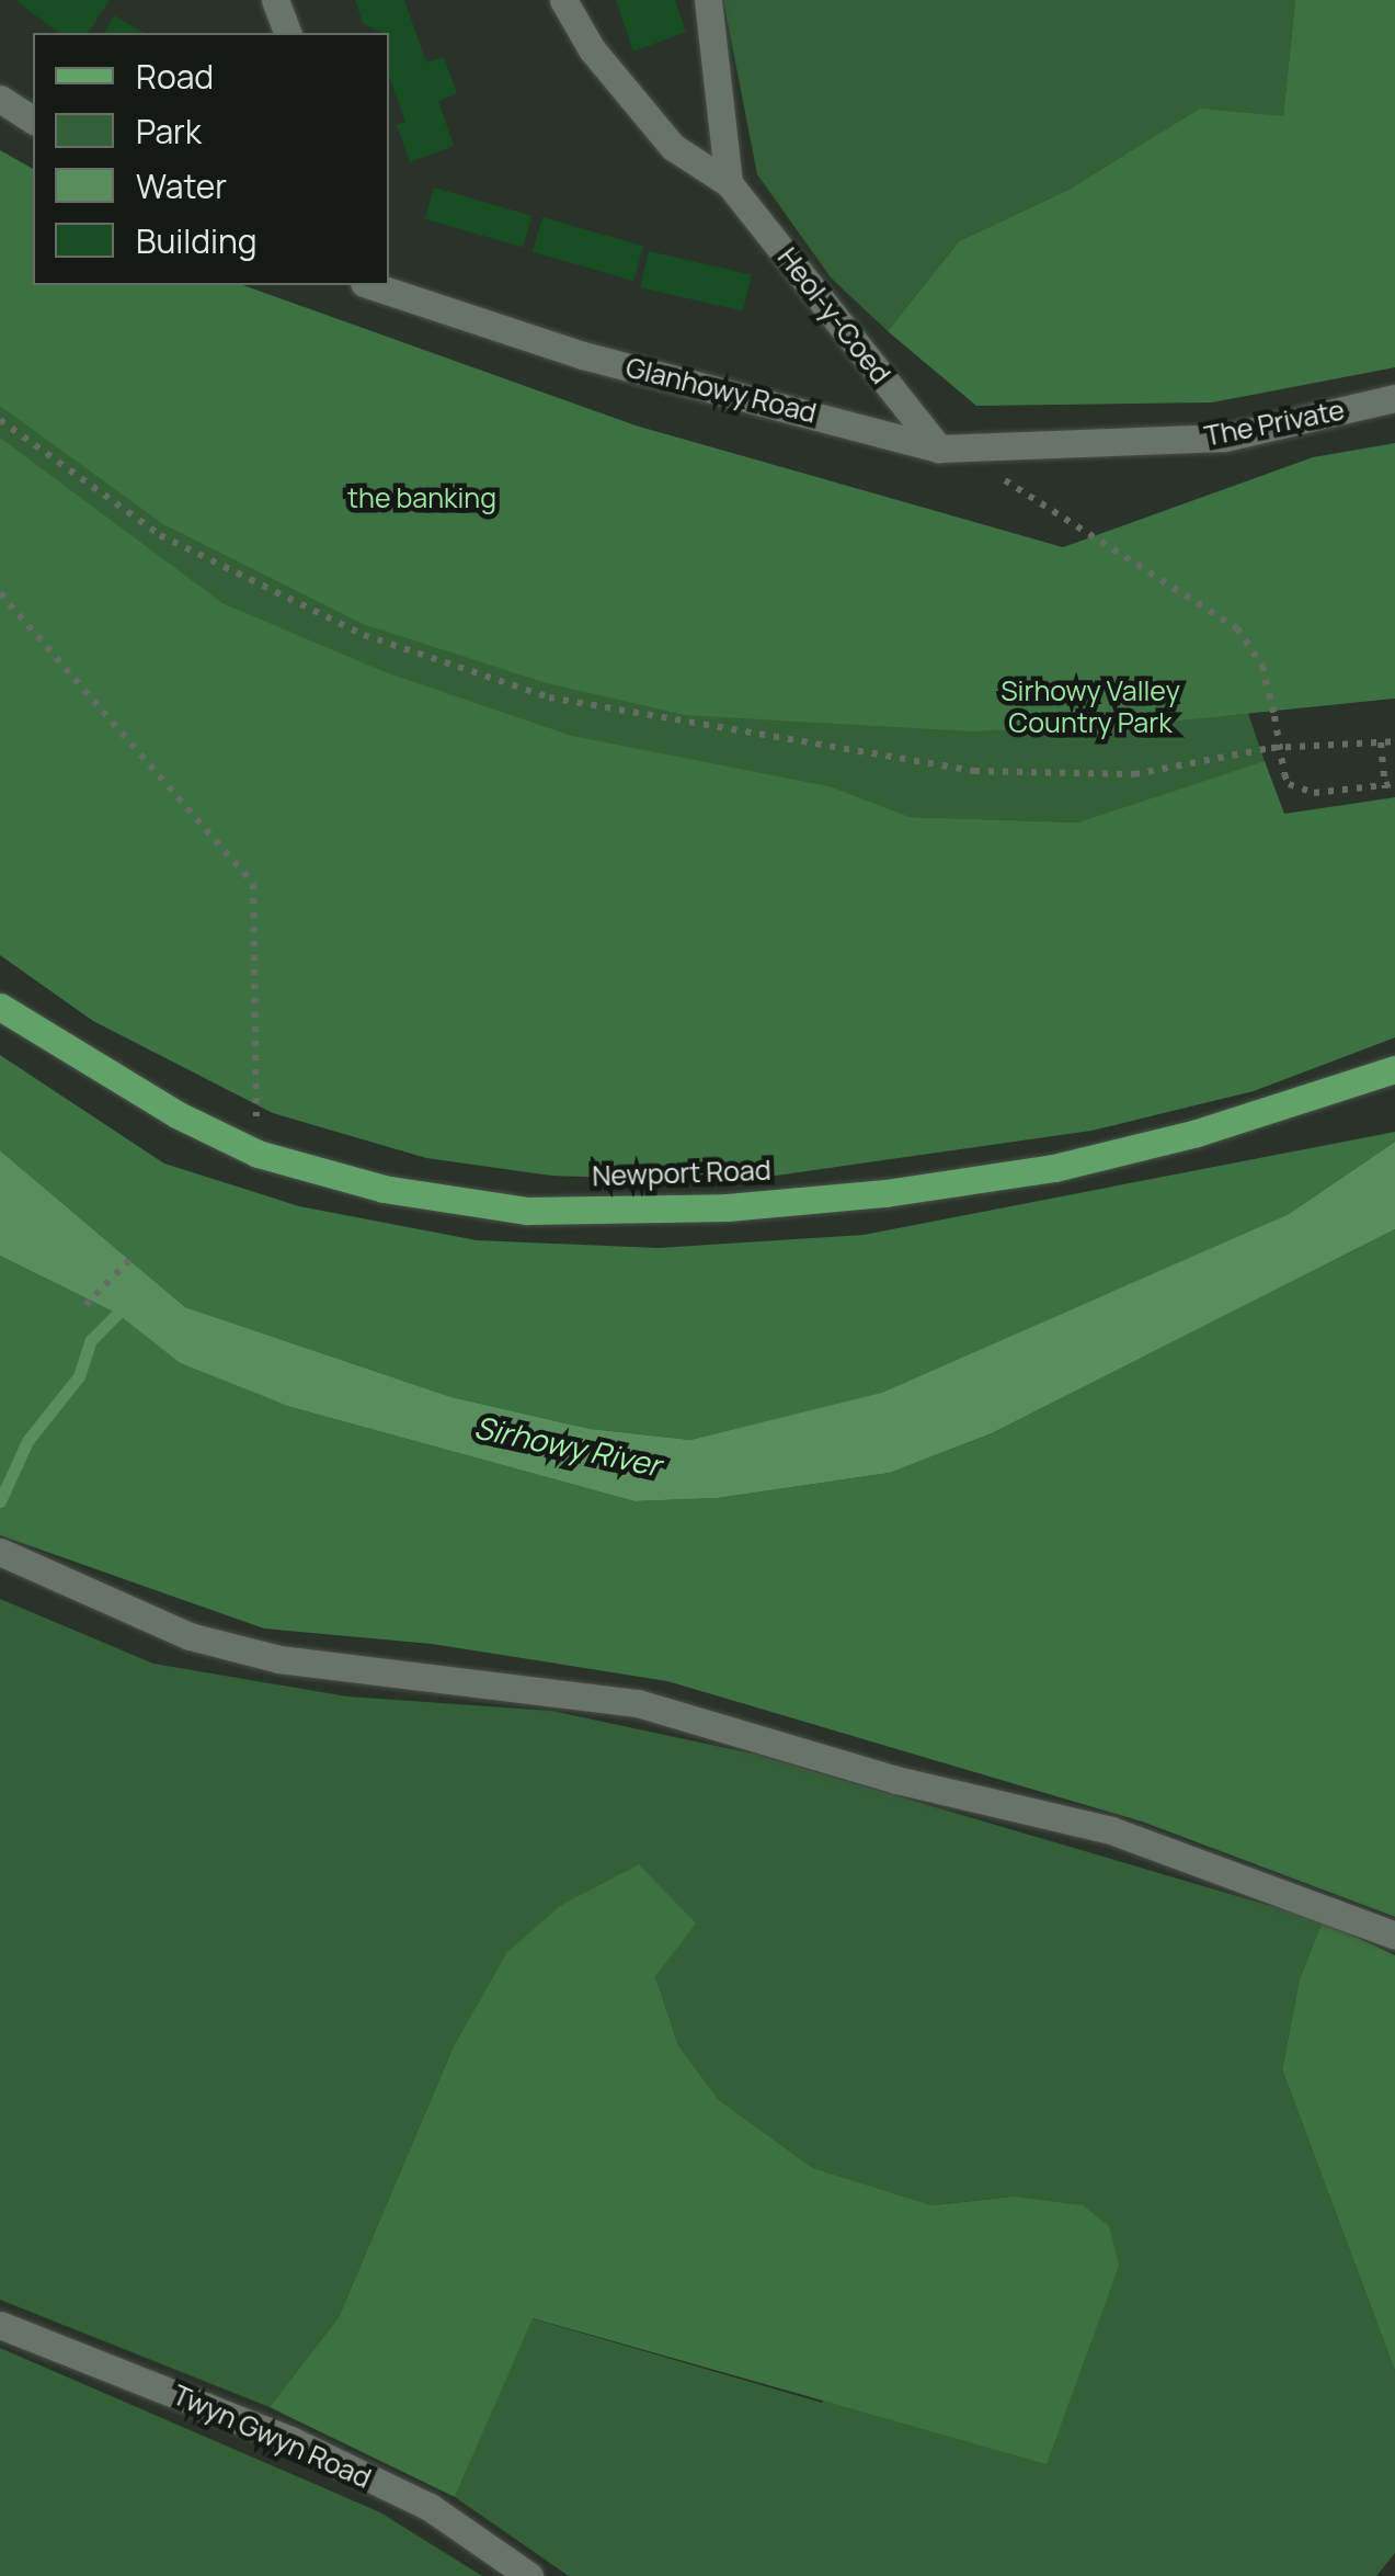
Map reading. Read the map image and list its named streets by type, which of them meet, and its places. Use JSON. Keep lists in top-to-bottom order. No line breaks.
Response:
{"streets":{"main road":["Newport Road"],"street":["Heol-y-Coed","Glanhowy Road","The Private","Twyn Gwyn Road"]},"crossings":[["Heol-y-Coed","Glanhowy Road"],["Glanhowy Road","The Private"]],"water":["Sirhowy River"],"parks":["the banking","Sirhowy Valley Country Park"],"legend":["Road","Park","Water","Building"]}
